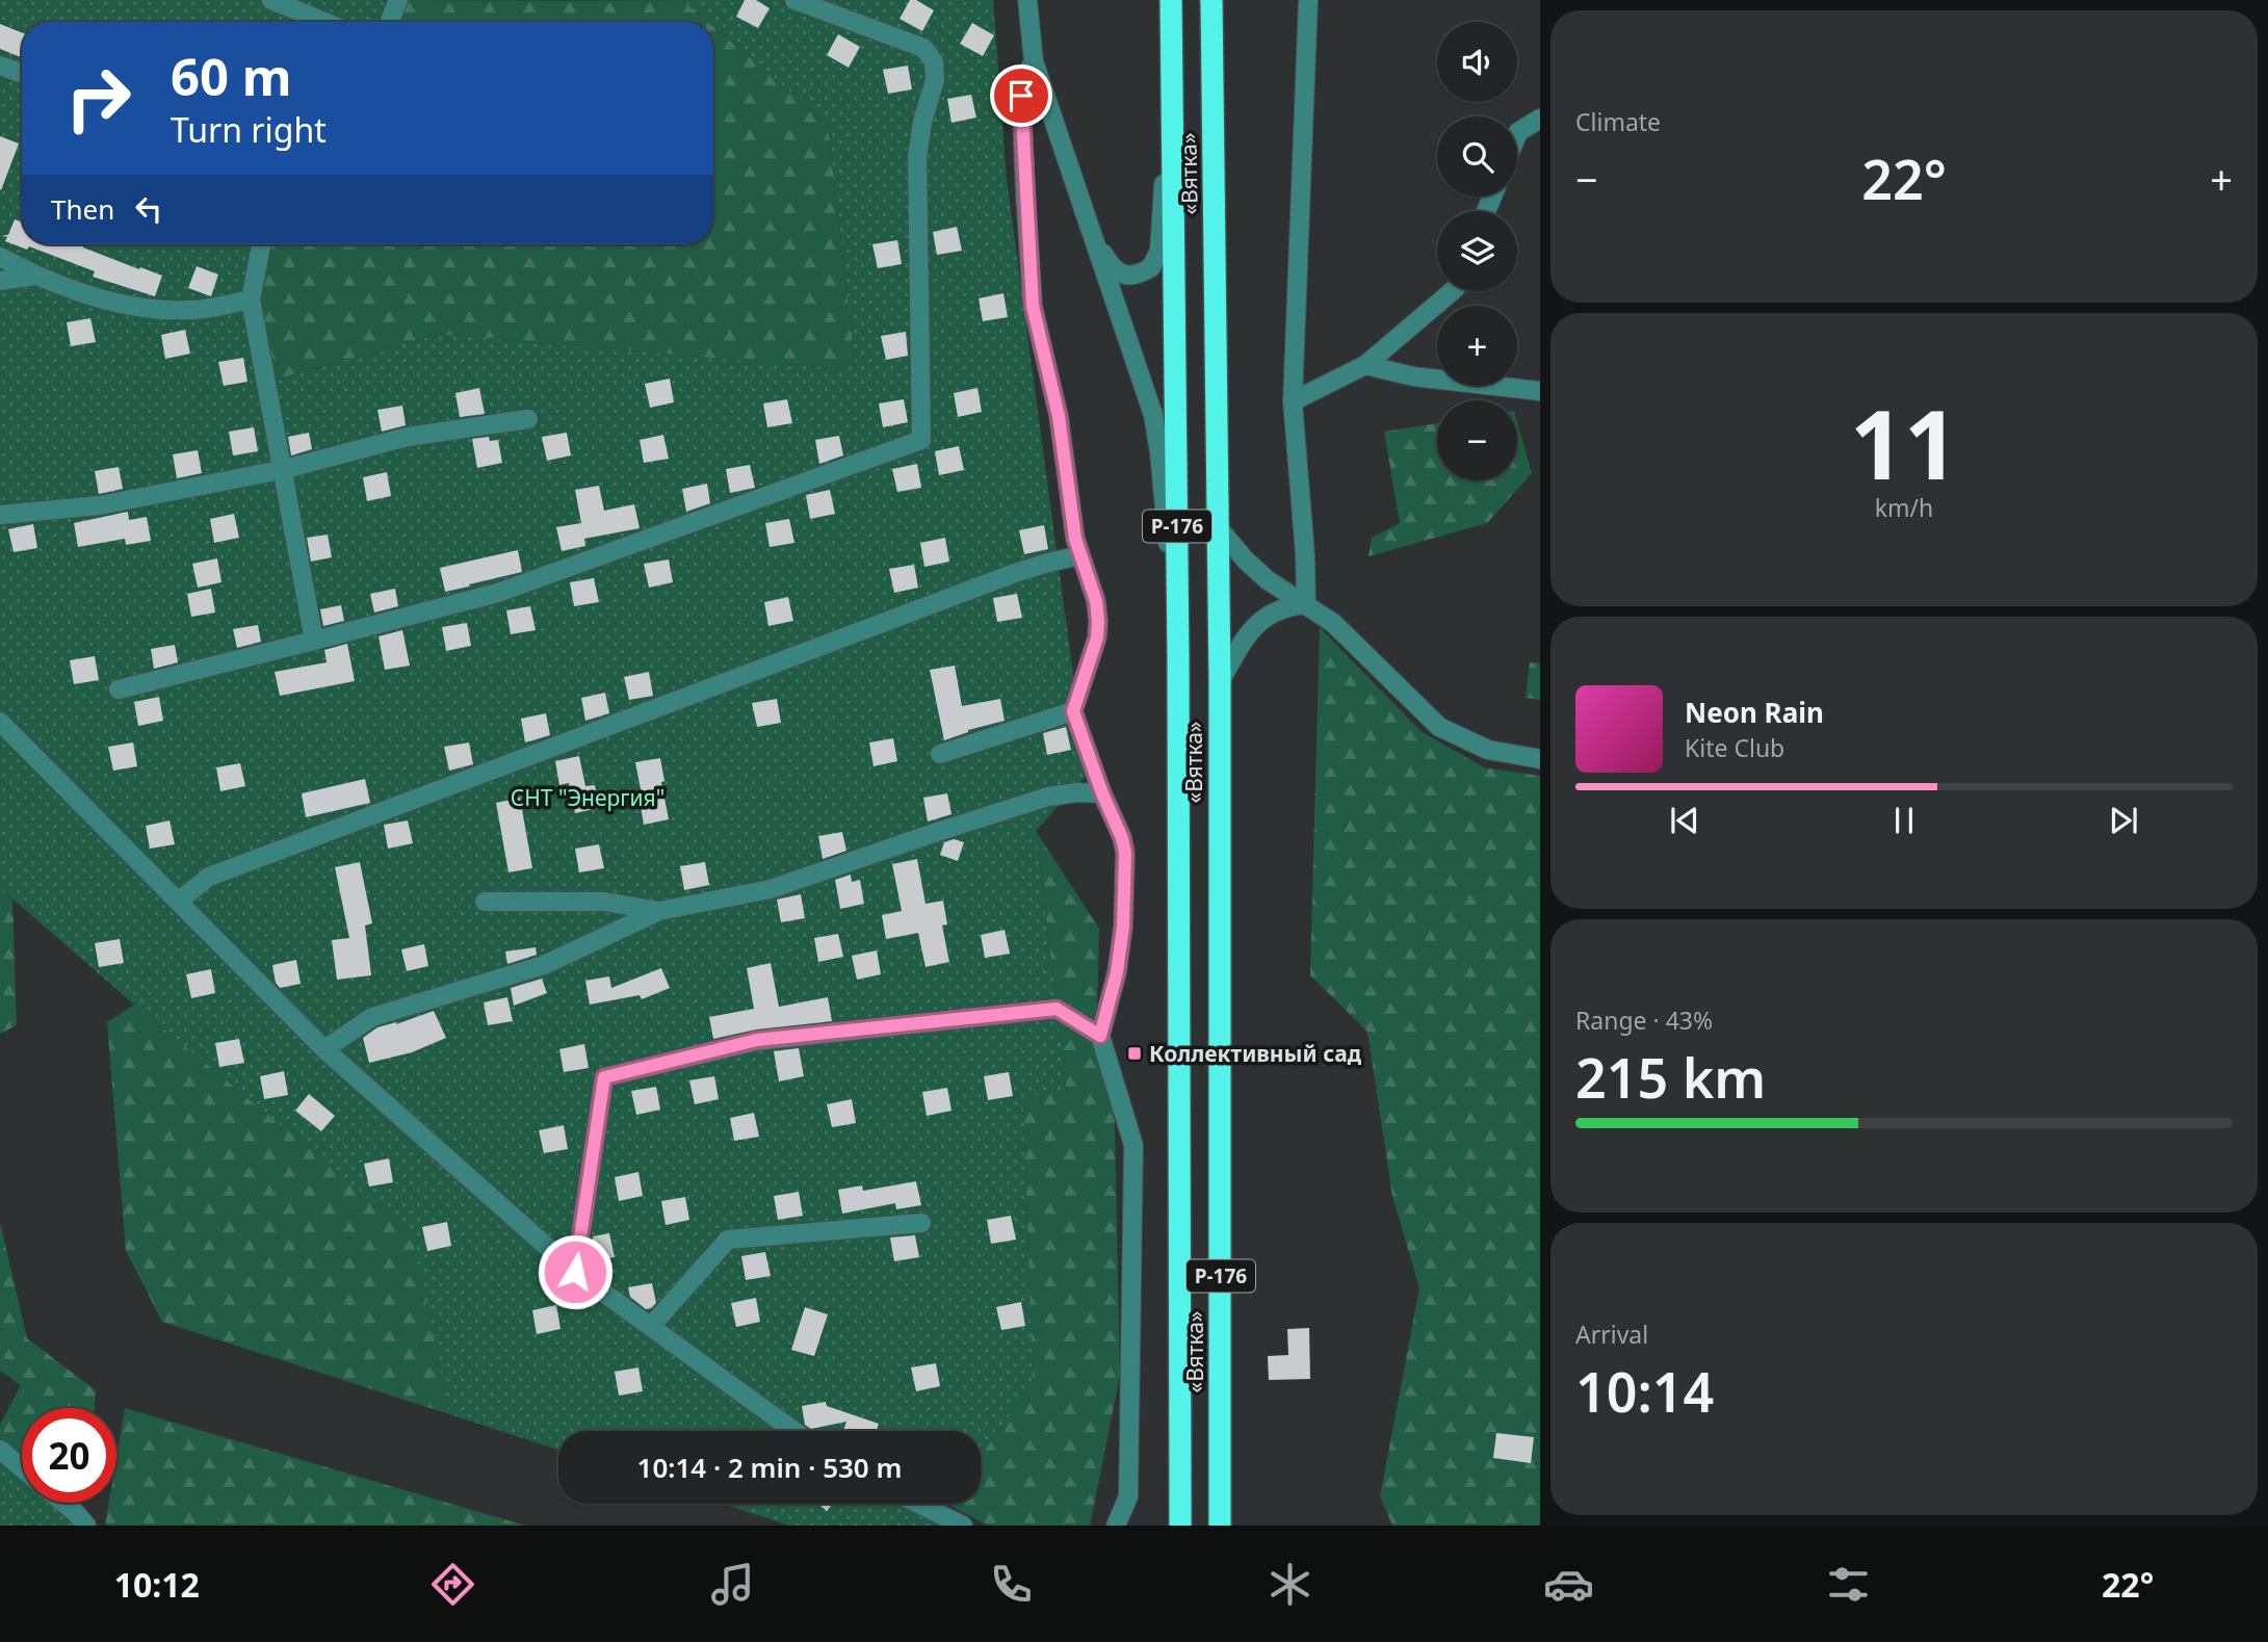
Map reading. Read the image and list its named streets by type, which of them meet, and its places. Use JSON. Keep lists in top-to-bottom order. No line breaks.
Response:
{"streets":{"highway":["«Вятка»","Р-176"]},"parks":["СНТ \"Энергия\""],"places":{"transit":["Коллективный сад"]},"page":{"tile":["Climate",["11","km/h"],["Range · 43%","215 km"],["Arrival","10:14"]],"map_buttons":["+","−"],"turn":["60 m","Turn right"],"heat":["−","22°","+"],"then":"Then","song":["Neon Rain","Kite Club"],"limit":"20","trip":"10:14 · 2 min · 530 m","tabs":["10:12","22°"]}}
